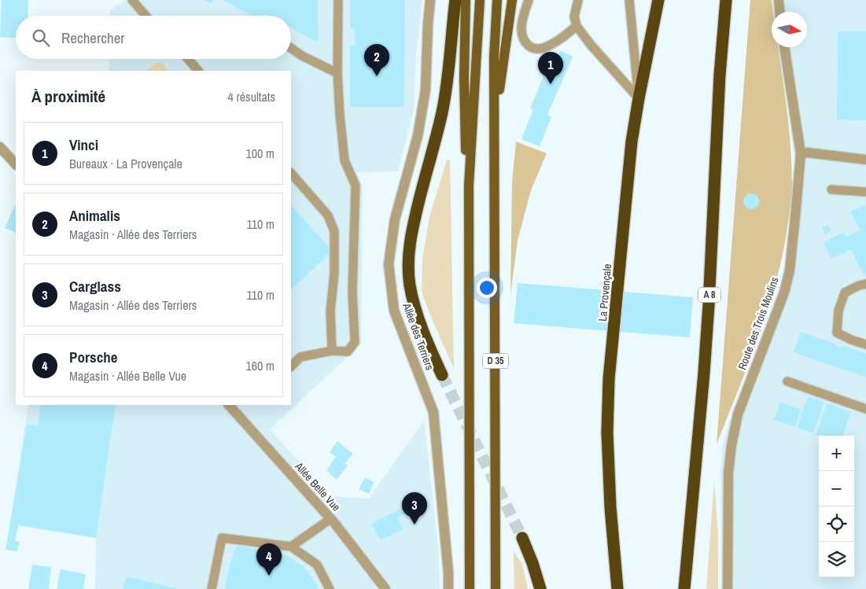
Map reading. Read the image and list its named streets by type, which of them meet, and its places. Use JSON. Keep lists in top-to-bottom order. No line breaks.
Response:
{"streets":{"highway":["La Provençale","A 8"],"main road":["D 35"],"street":["Route des Trois Moulins","Allée des Terriers","Allée Belle Vue"]},"north":"right","page":{"search":"Rechercher","pins":["2","1","3","4"],"heading":["À proximité","4 résultats"],"list":[{"mark":"1","name":"Vinci","note":"Bureaux · La Provençale","value":"100 m"},{"mark":"2","name":"Animalis","note":"Magasin · Allée des Terriers","value":"110 m"},{"mark":"3","name":"Carglass","note":"Magasin · Allée des Terriers","value":"110 m"},{"mark":"4","name":"Porsche","note":"Magasin · Allée Belle Vue","value":"160 m"}],"map_buttons":["+","−"]}}
